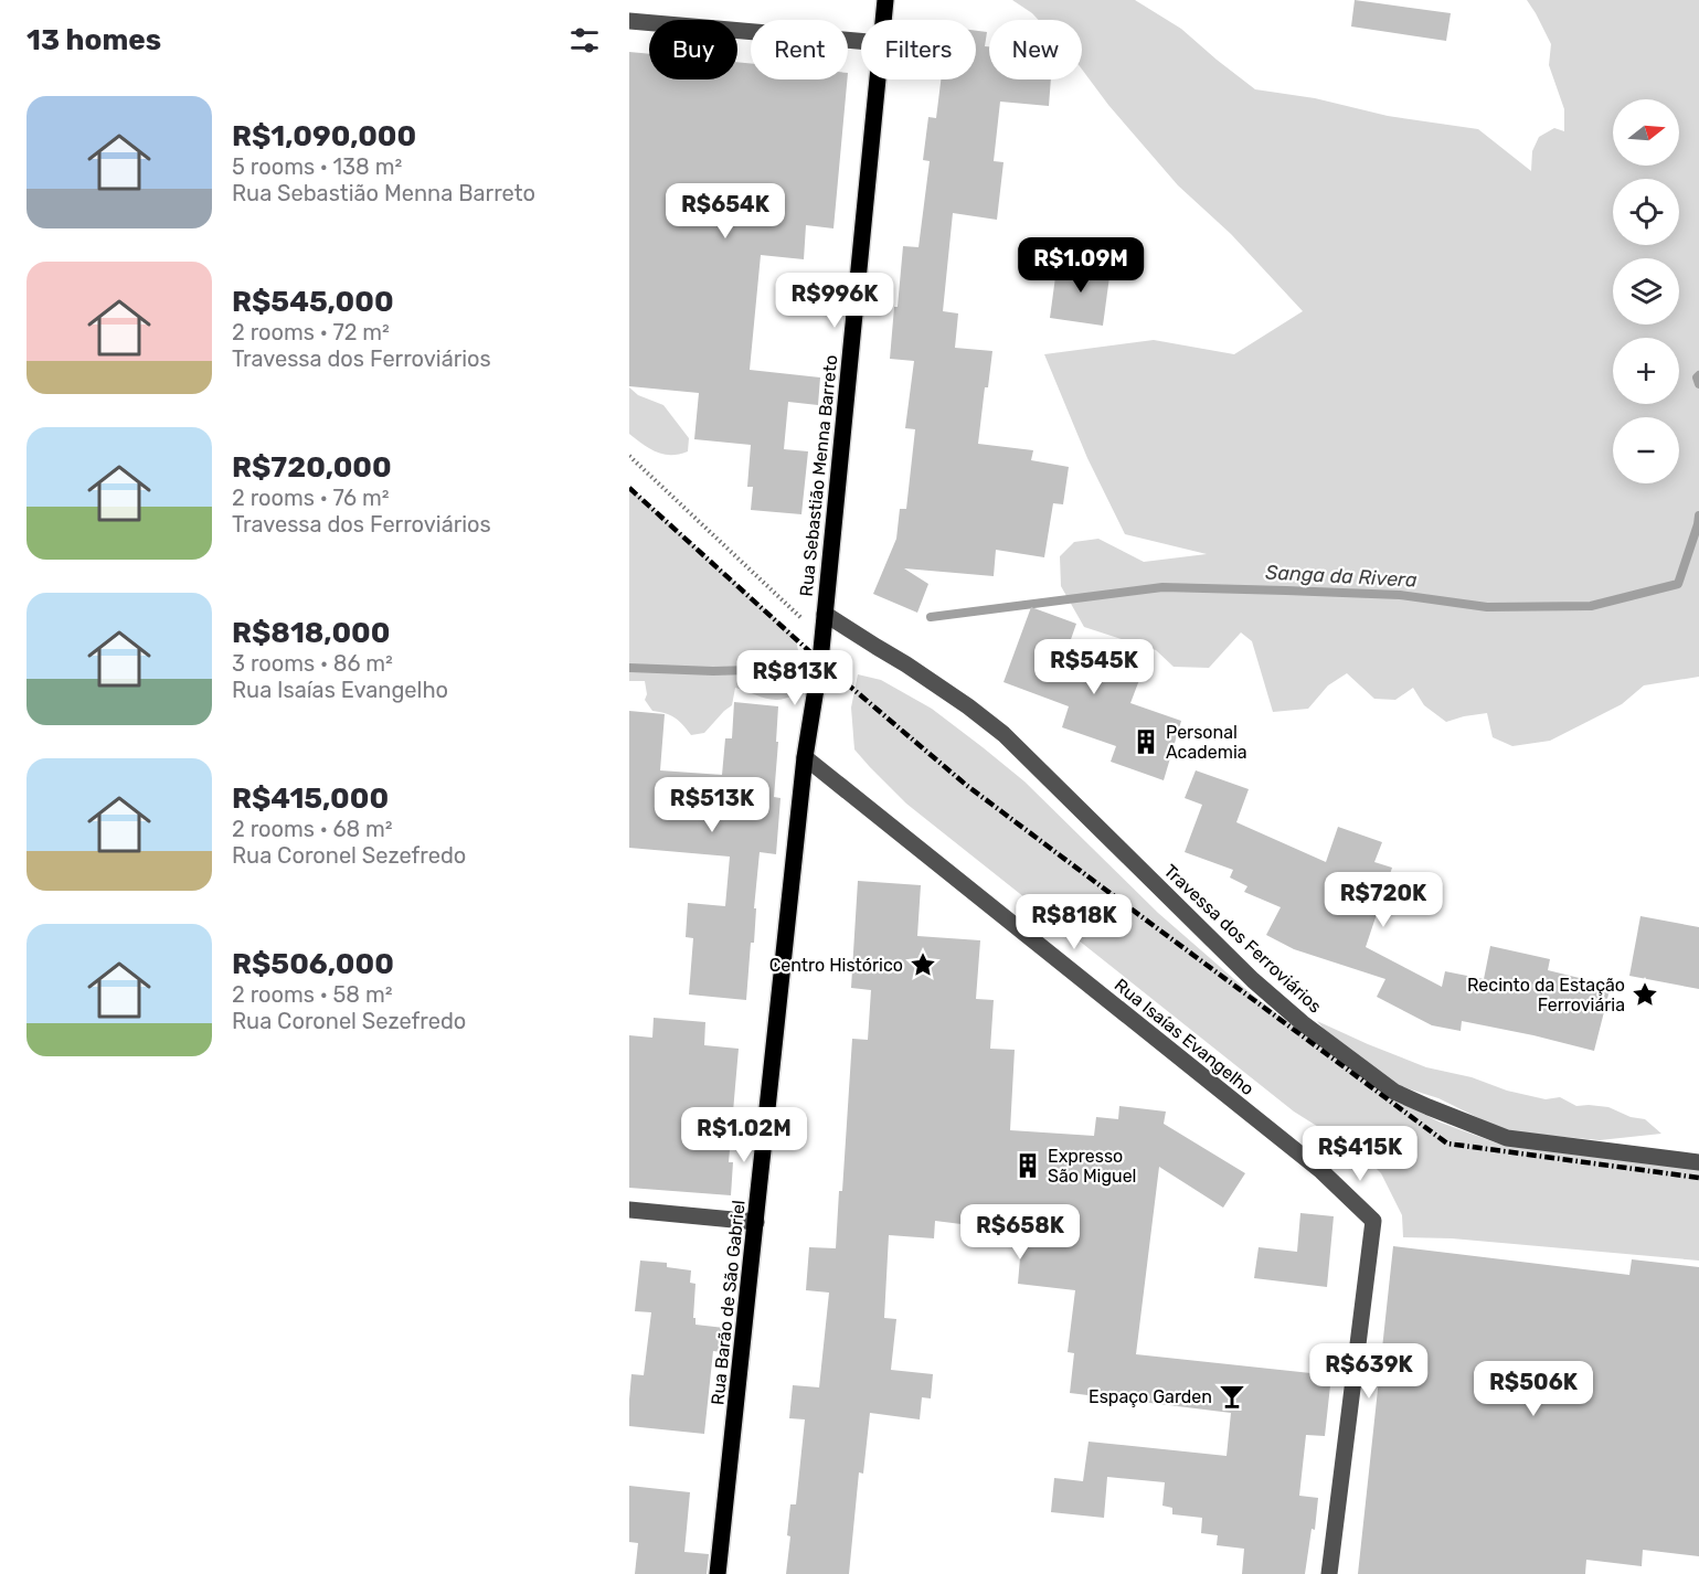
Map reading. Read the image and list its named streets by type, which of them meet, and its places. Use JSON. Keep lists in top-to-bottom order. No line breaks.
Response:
{"streets":{"main road":["Rua Sebastião Menna Barreto","Rua Barão de São Gabriel"],"street":["Travessa dos Ferroviários","Rua Isaías Evangelho"]},"crossings":[["Rua Sebastião Menna Barreto","Travessa dos Ferroviários"],["Rua Sebastião Menna Barreto","Rua Isaías Evangelho"],["Rua Sebastião Menna Barreto","Rua Barão de São Gabriel"],["Rua Isaías Evangelho","Rua Barão de São Gabriel"]],"water":["Sanga da Rivera"],"places":{"building":["Personal Academia","Expresso São Miguel"],"place":["Centro Histórico","Recinto da Estação Ferroviária"],"bar":["Espaço Garden"]},"north":"right","page":{"heading":"13 homes","chip":["Buy","Rent","Filters","New"],"list":[{"name":"R$1,090,000","note":"5 rooms · 138 m² · Rua Sebastião Menna Barreto"},{"name":"R$545,000","note":"2 rooms · 72 m² · Travessa dos Ferroviários"},{"name":"R$720,000","note":"2 rooms · 76 m² · Travessa dos Ferroviários"},{"name":"R$818,000","note":"3 rooms · 86 m² · Rua Isaías Evangelho"},{"name":"R$415,000","note":"2 rooms · 68 m² · Rua Coronel Sezefredo"},{"name":"R$506,000","note":"2 rooms · 58 m² · Rua Coronel Sezefredo"}],"map_buttons":["+","−"],"price":["R$654K","R$1.09M","R$996K","R$545K","R$813K","R$513K","R$720K","R$818K","R$1.02M","R$415K","R$658K","R$639K","R$506K"]}}
